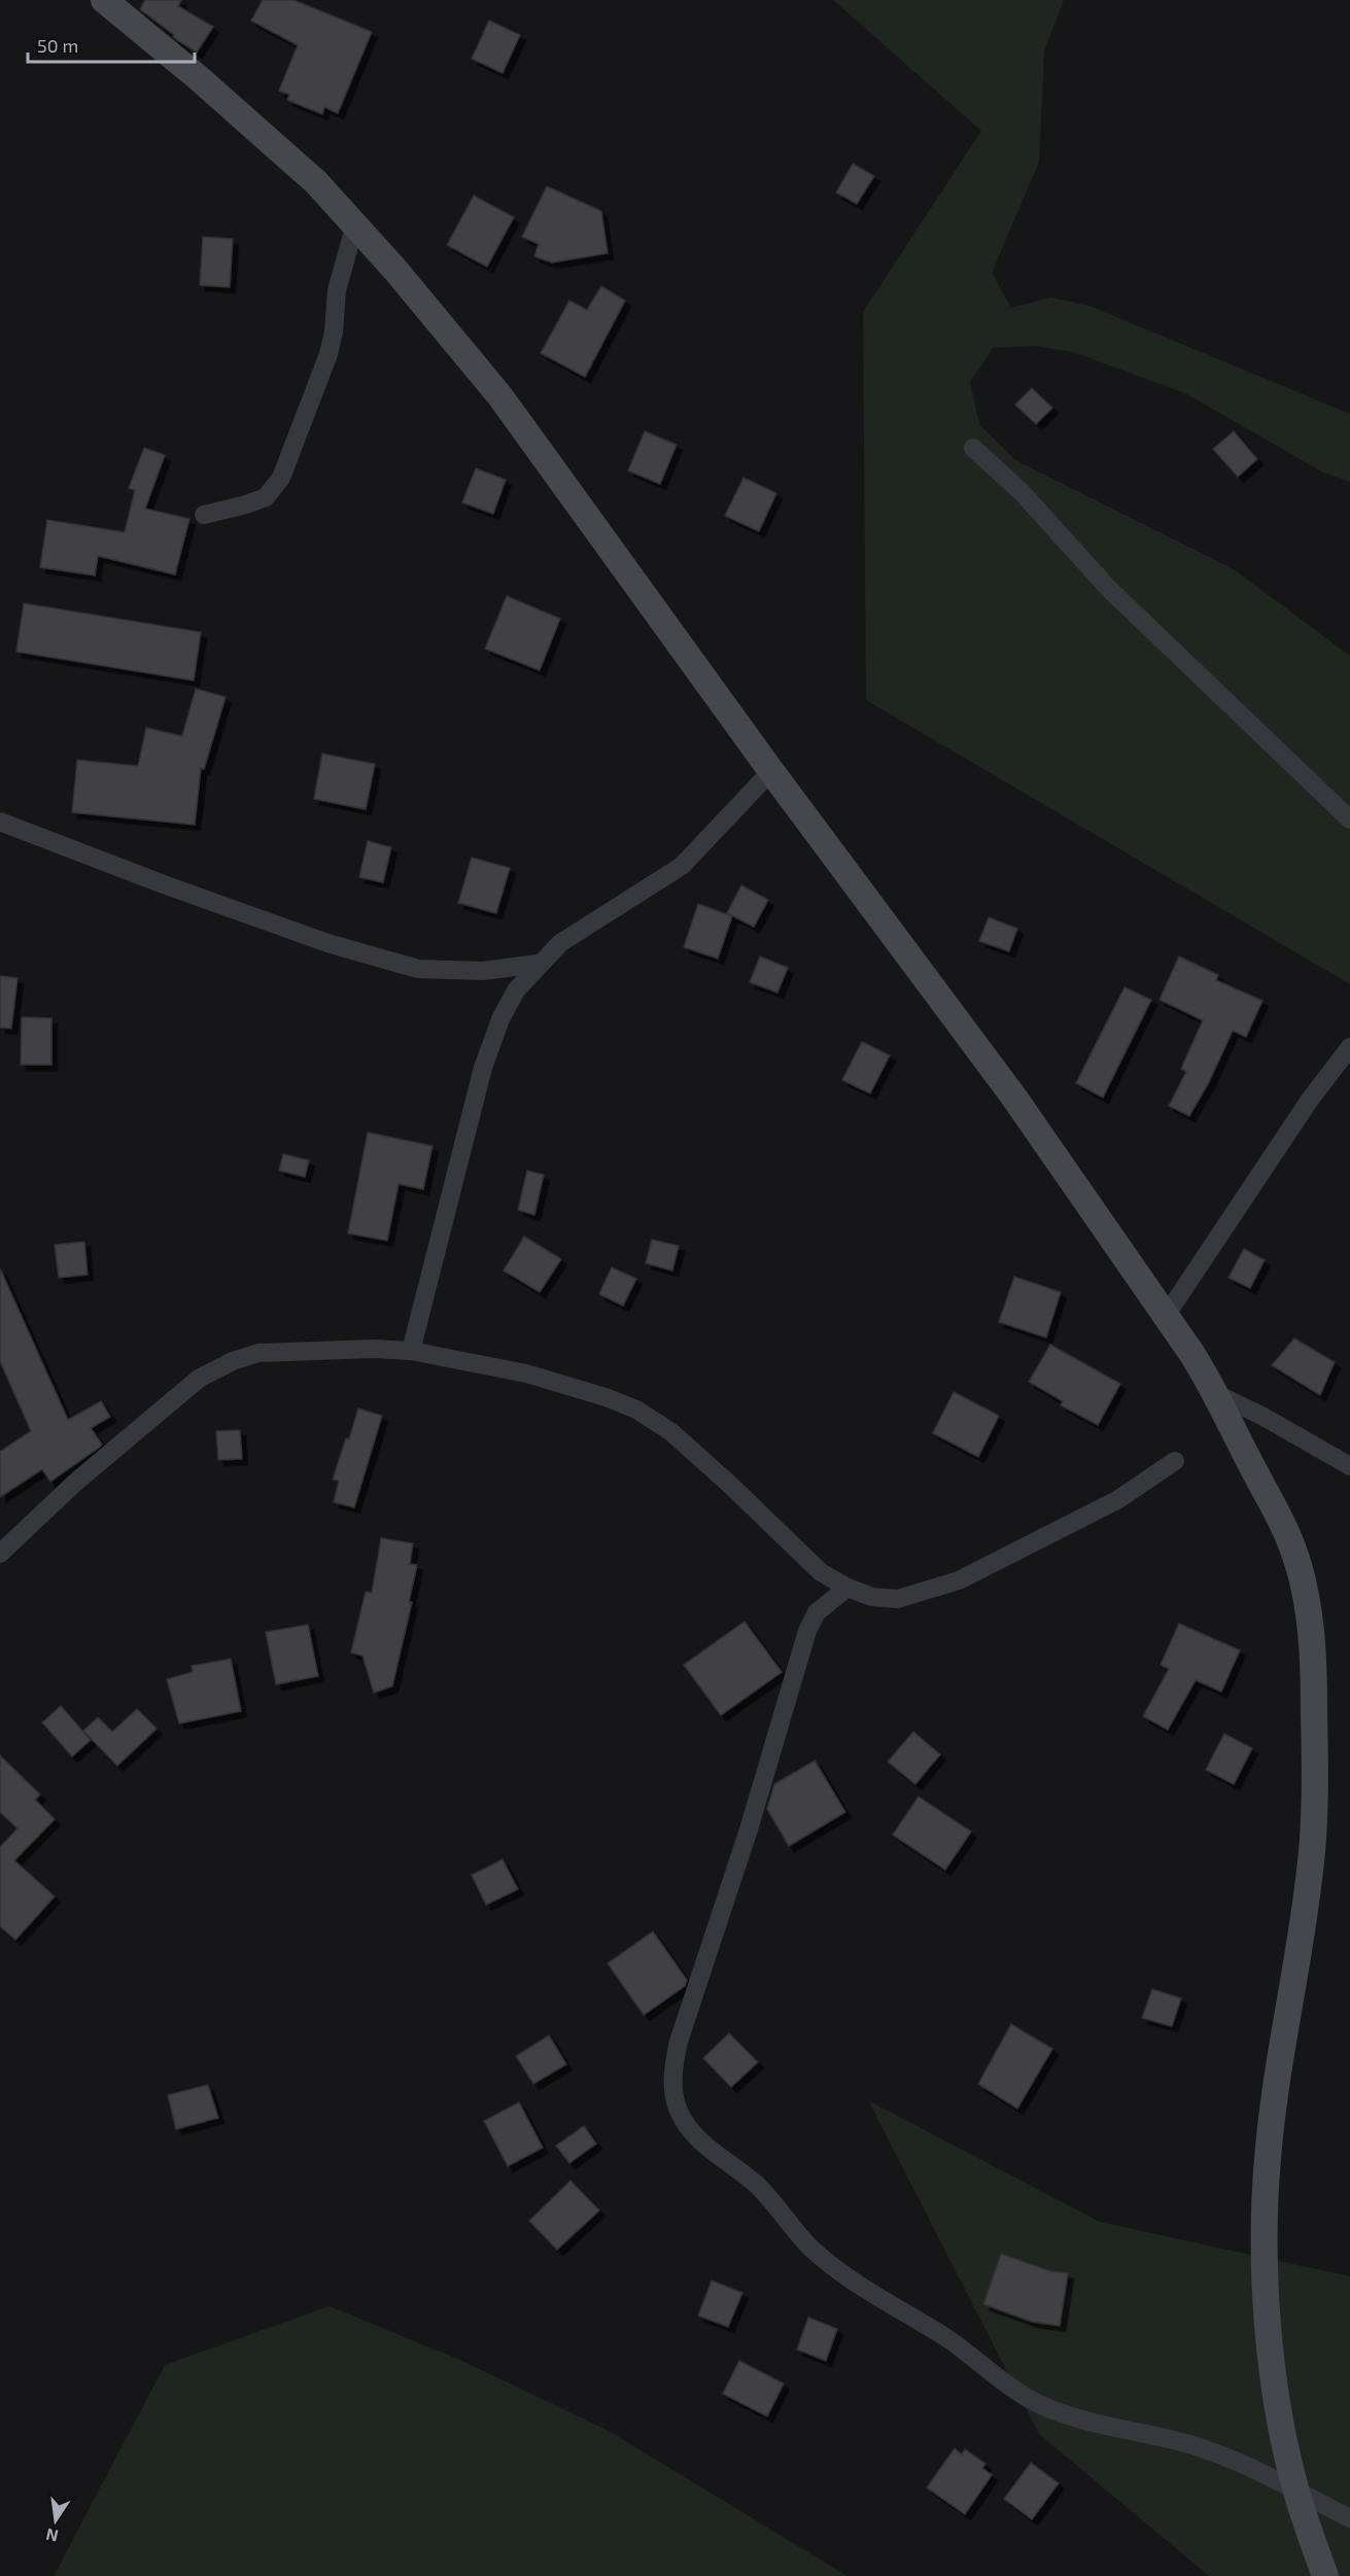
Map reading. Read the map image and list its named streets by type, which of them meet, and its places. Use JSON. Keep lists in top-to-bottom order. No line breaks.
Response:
{"scale_bar":"50 m","north":"bottom"}
